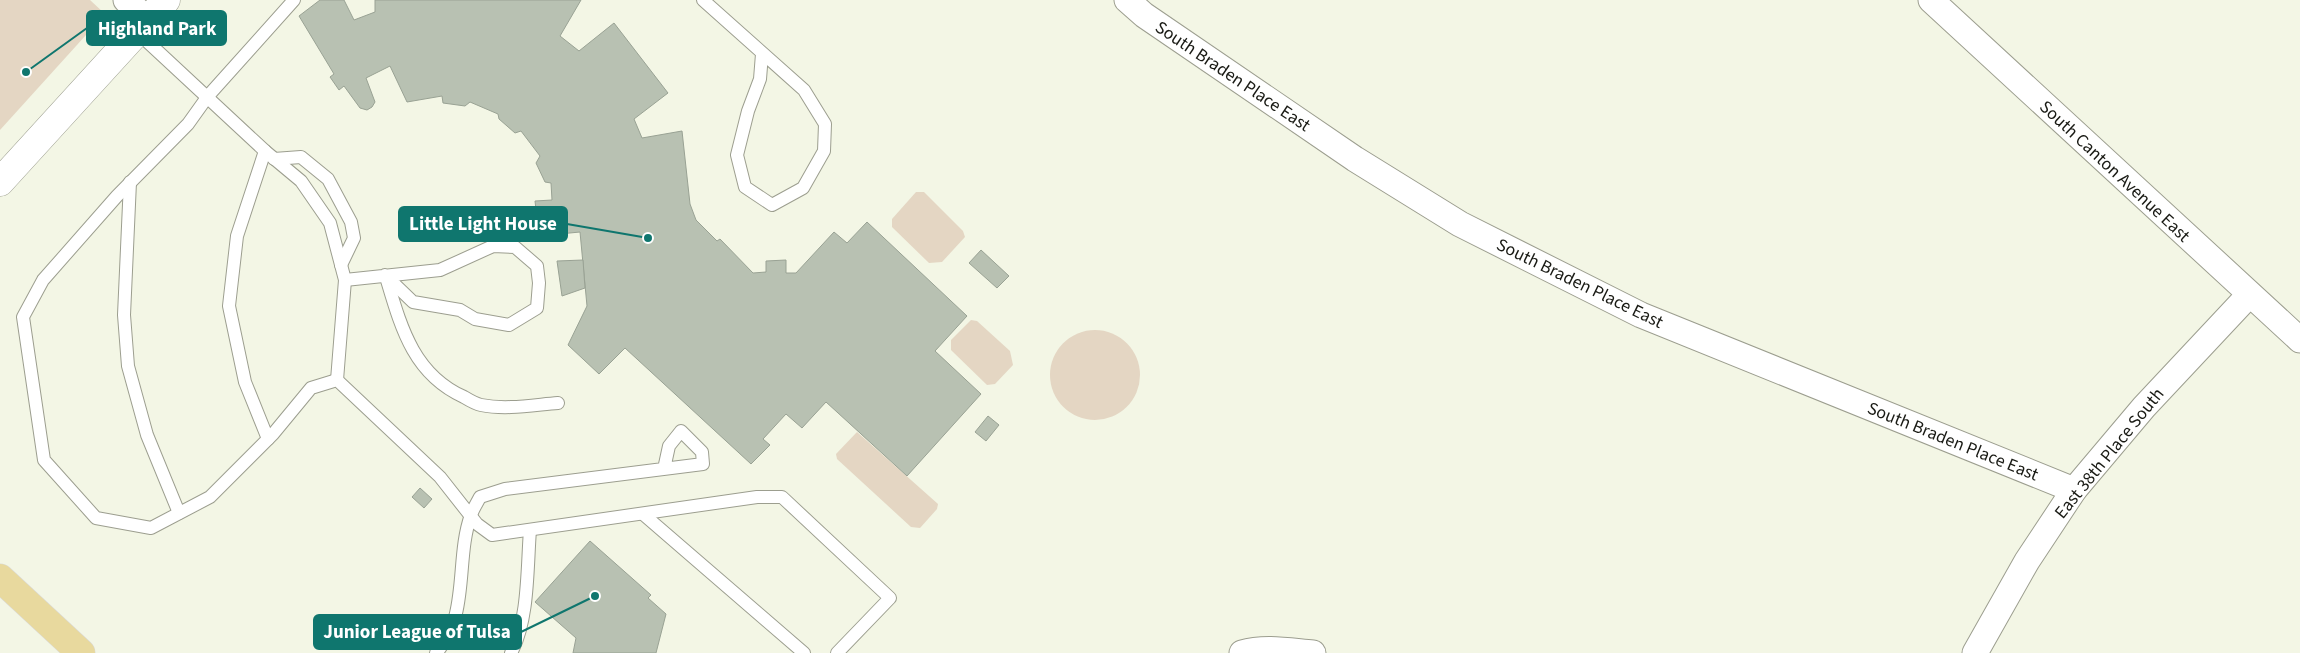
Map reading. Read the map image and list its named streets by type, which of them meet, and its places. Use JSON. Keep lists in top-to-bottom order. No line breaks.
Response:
{"streets":{"street":["South Braden Place East","South Canton Avenue East","East 38th Place South"]},"crossings":[["South Braden Place East","East 38th Place South"],["South Canton Avenue East","East 38th Place South"]],"places":["Highland Park","Little Light House","Junior League of Tulsa"]}
